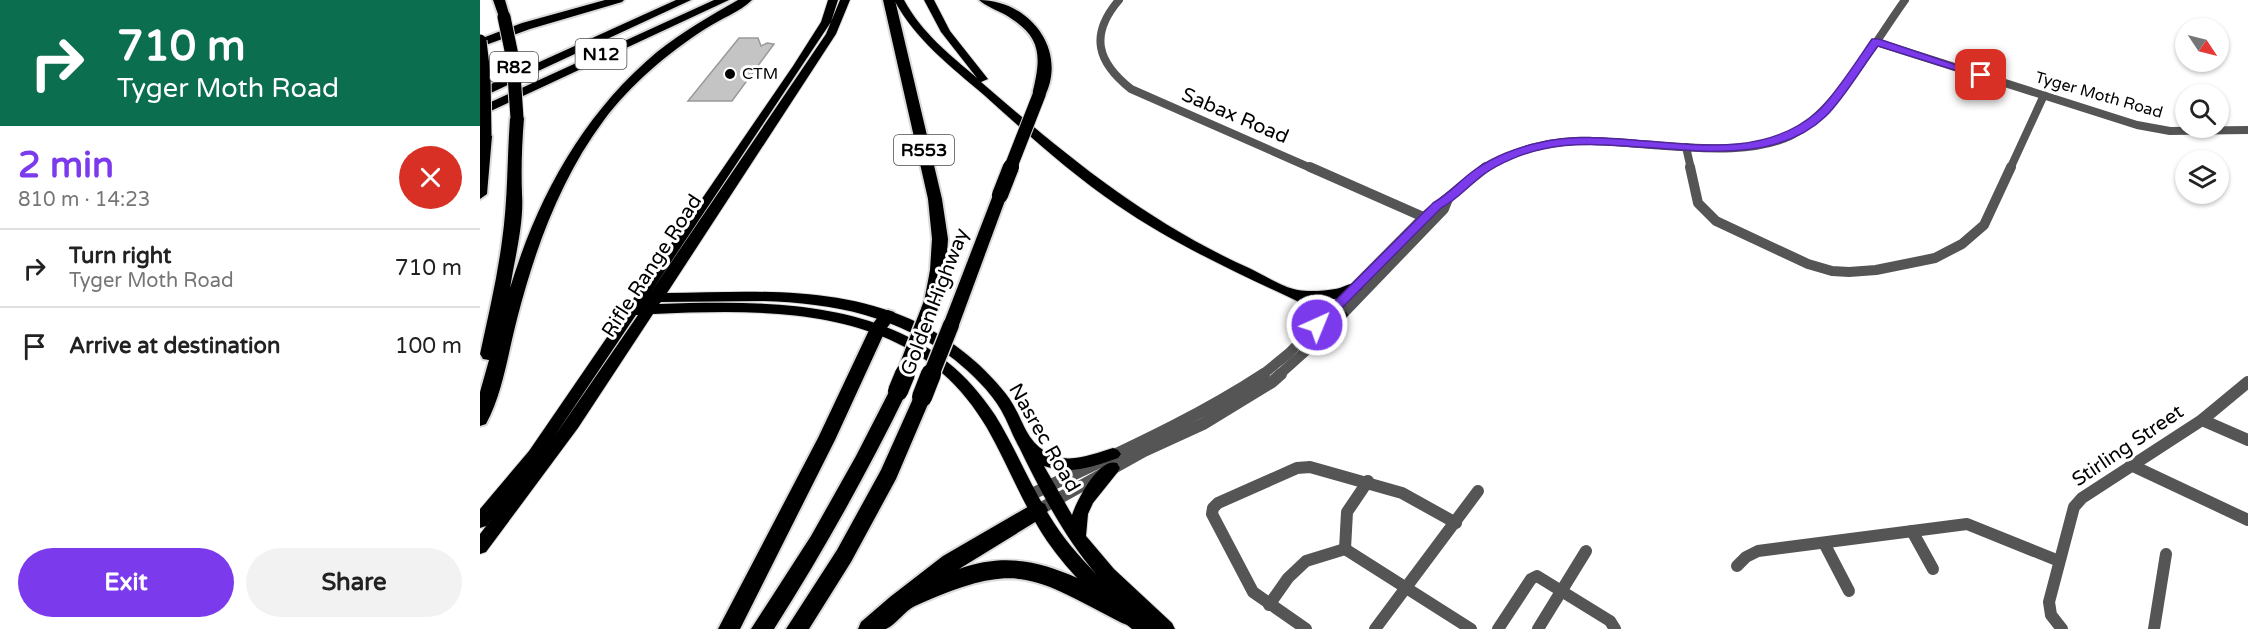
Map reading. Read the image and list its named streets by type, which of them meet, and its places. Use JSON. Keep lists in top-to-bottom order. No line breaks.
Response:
{"streets":{"highway":["N12","R82","R553","Golden Highway"],"main road":["Rifle Range Road","Nasrec Road"],"street":["Tyger Moth Road","Sabax Road","Stirling Street"]},"crossings":[["Rifle Range Road","Nasrec Road"]],"places":["CTM"],"north":"bottom right","page":{"turn":["710 m","Tyger Moth Road"],"heading":["2 min","810 m · 14:23"],"list":[{"name":"Turn right","note":"Tyger Moth Road","value":"710 m"},{"name":"Arrive at destination","value":"100 m"}],"buttons":["Exit","Share"]}}
